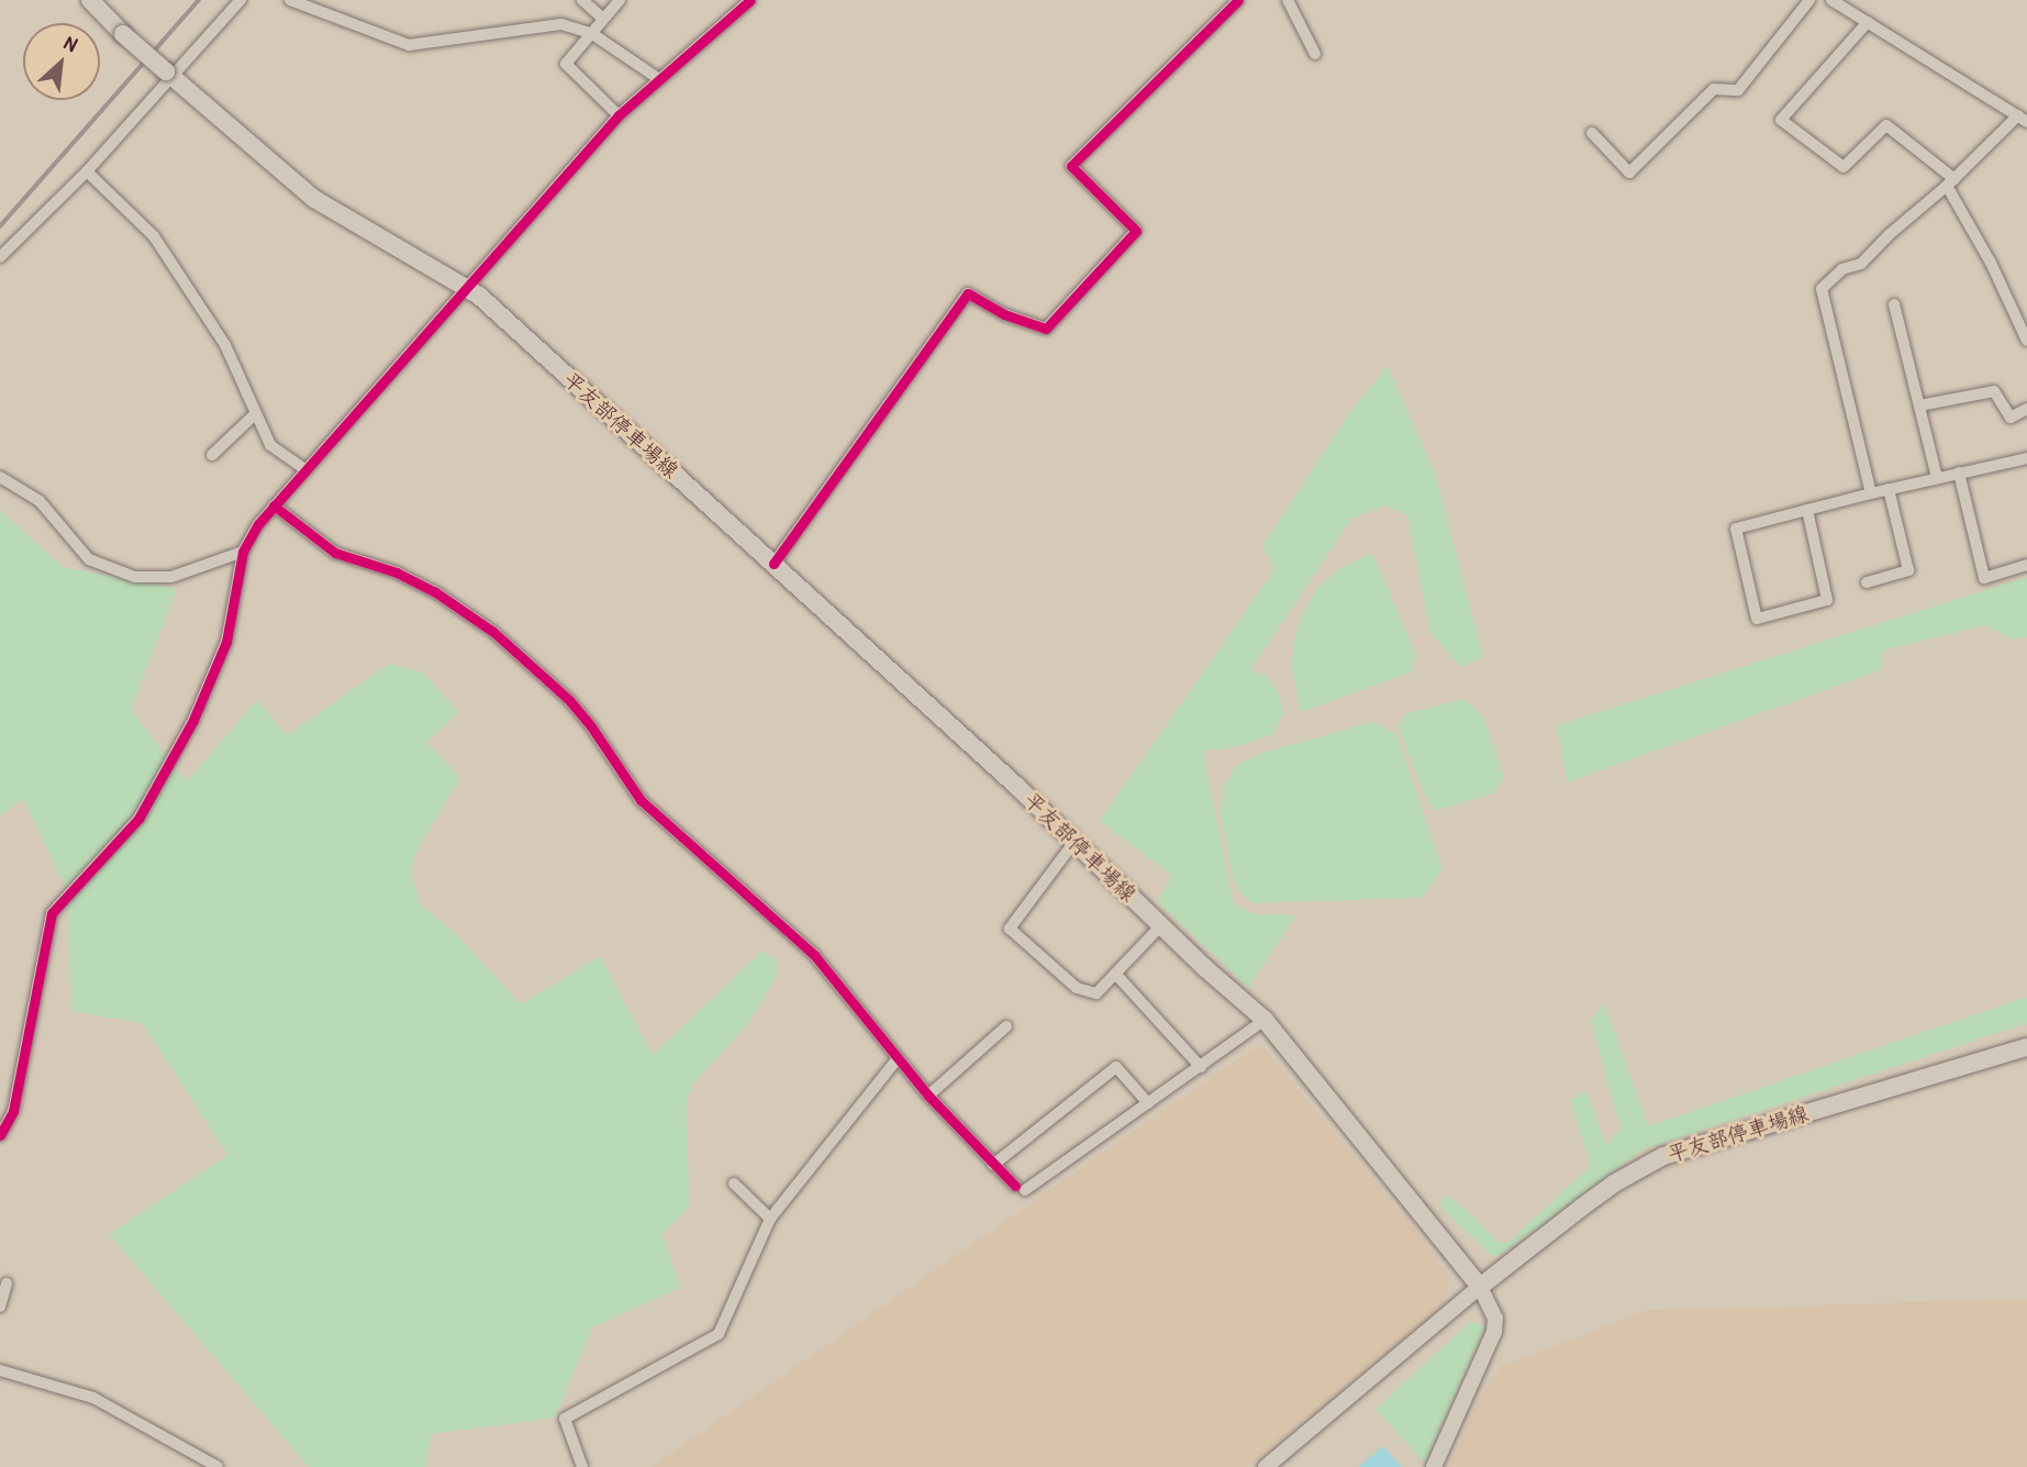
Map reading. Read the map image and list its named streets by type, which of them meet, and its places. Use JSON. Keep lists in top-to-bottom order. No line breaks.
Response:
{"streets":{"main road":["平友部停車場線"]},"north":"top right"}
